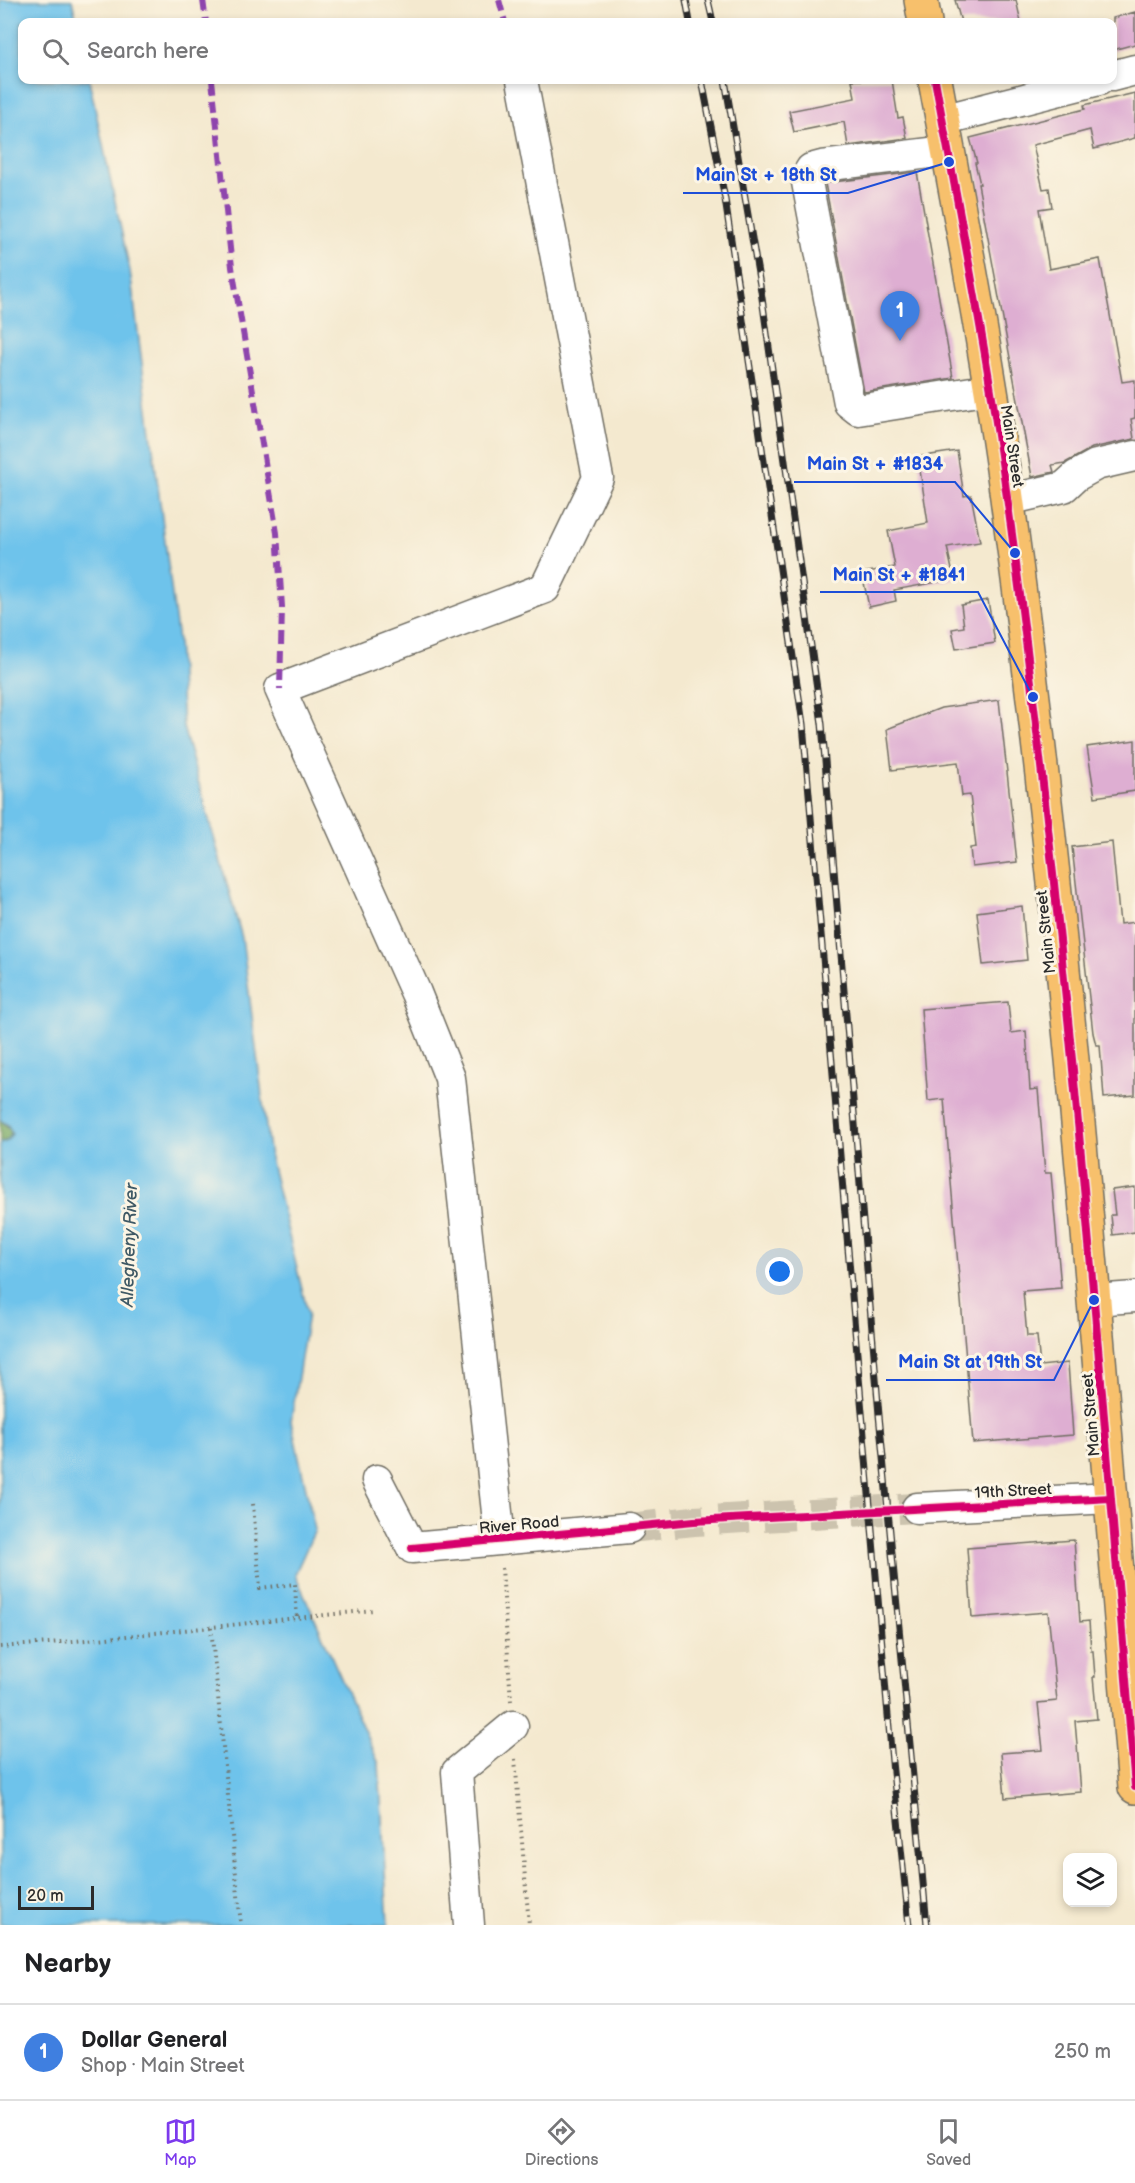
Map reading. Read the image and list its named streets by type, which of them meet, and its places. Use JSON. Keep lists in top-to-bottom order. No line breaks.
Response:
{"streets":{"main road":["Main Street"],"street":["19th Street","River Road"]},"crossings":[["Main Street","19th Street"]],"water":["Allegheny River"],"places":["Main St + 18th St","Main St + #1834","Main St + #1841","Main St at 19th St"],"scale_bar":"20 m","page":{"search":"Search here","pins":"1","scale":"20 m","heading":"Nearby","list":[{"mark":"1","name":"Dollar General","note":"Shop · Main Street","value":"250 m"}],"nav":["Map","Directions","Saved"]}}
